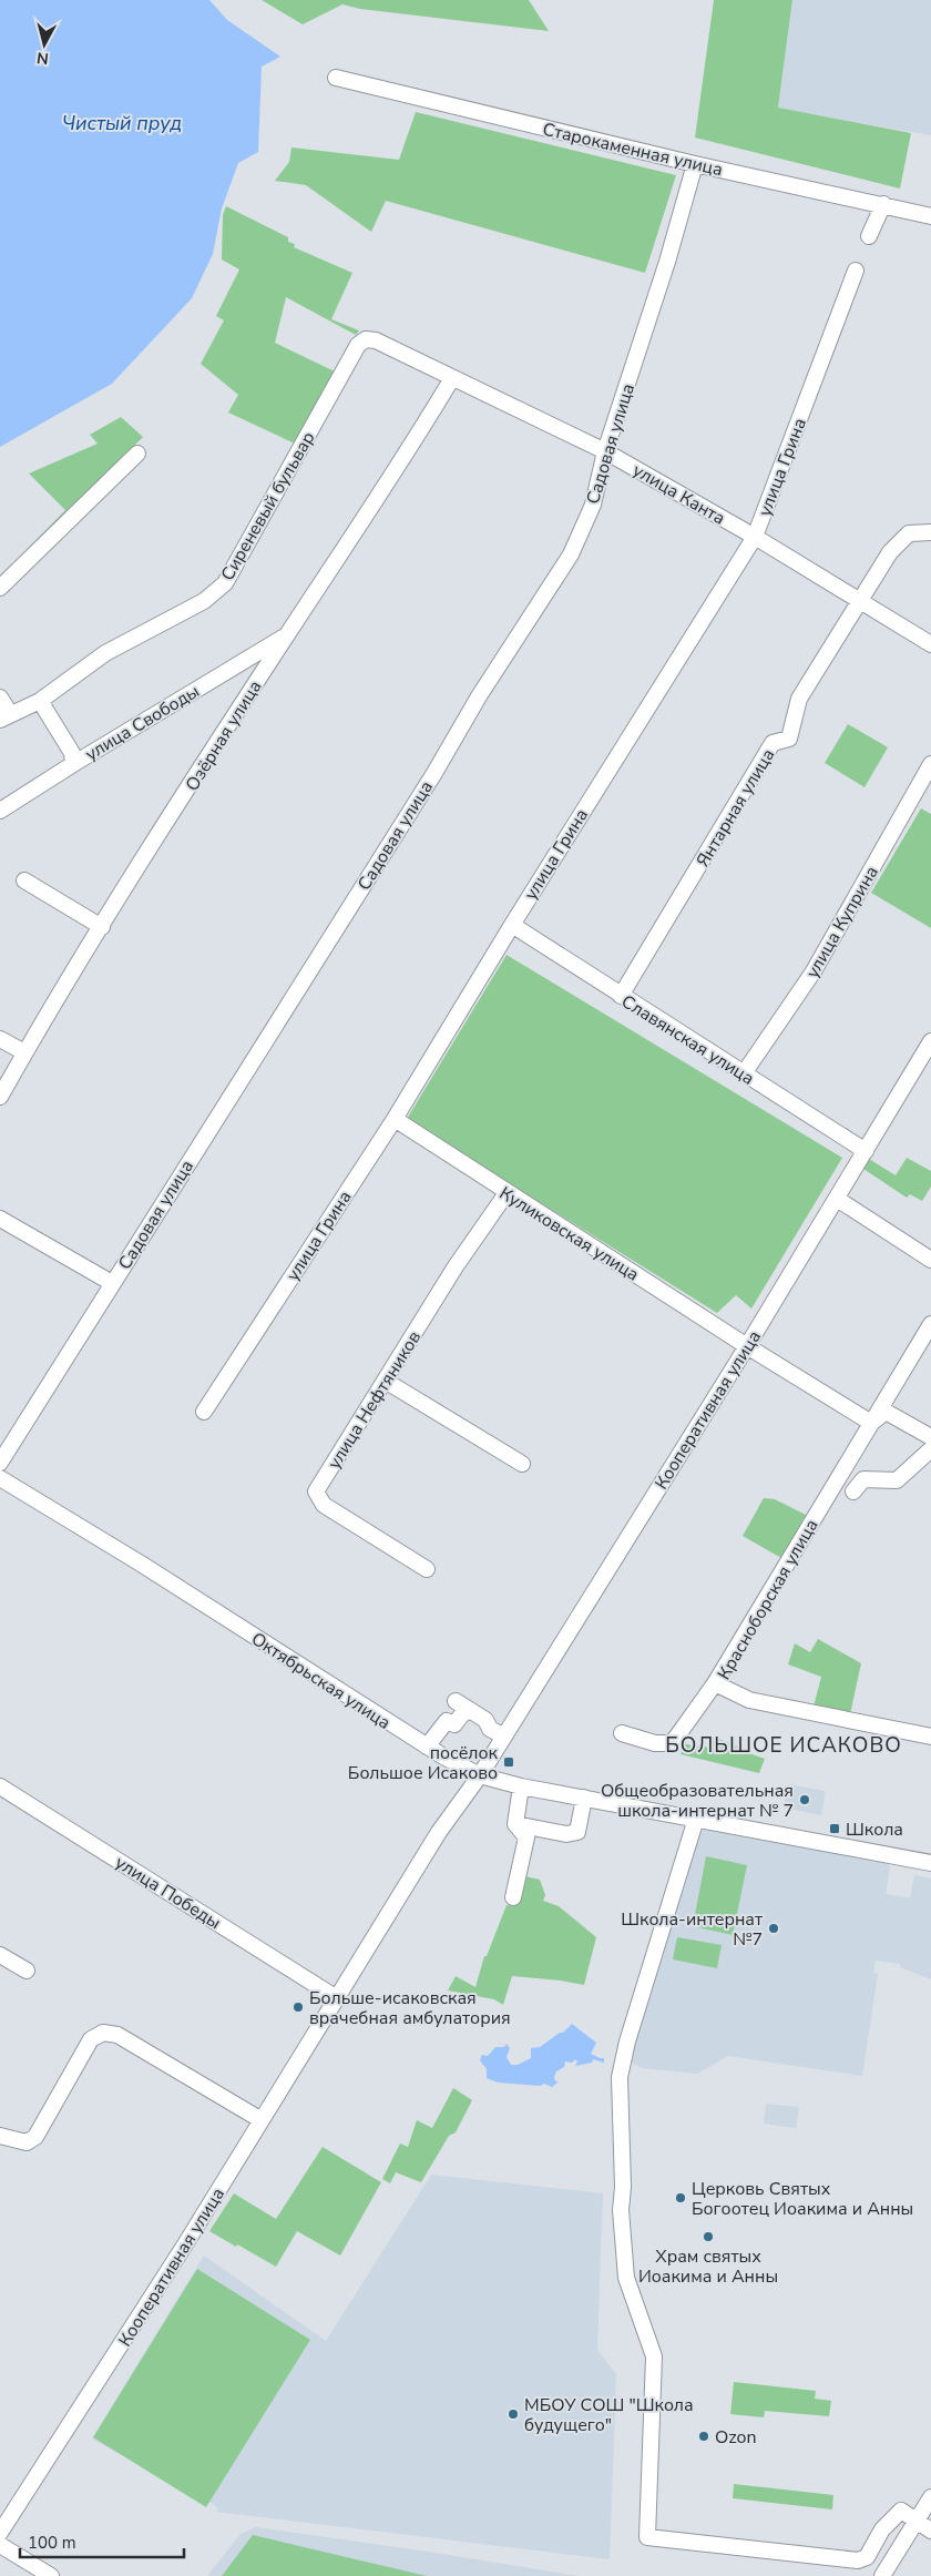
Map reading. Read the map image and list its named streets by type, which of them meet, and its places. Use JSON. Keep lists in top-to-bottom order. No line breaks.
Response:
{"streets":{"street":["Старокаменная улица","Садовая улица","улица Грина","улица Канта","Сиреневый бульвар","улица Свободы","Озёрная улица","Янтарная улица","улица Куприна","Славянская улица","Куликовская улица","улица Нефтяников","Кооперативная улица","Красноборская улица","Октябрьская улица","улица Победы"]},"crossings":[["Старокаменная улица","Садовая улица"],["Садовая улица","улица Канта"],["улица Грина","улица Канта"],["улица Грина","Славянская улица"],["улица Грина","Куликовская улица"],["улица Канта","Сиреневый бульвар"],["улица Канта","Озёрная улица"],["улица Канта","Янтарная улица"],["улица Свободы","Озёрная улица"],["Янтарная улица","Славянская улица"],["улица Куприна","Славянская улица"],["Славянская улица","Кооперативная улица"],["Куликовская улица","улица Нефтяников"],["Куликовская улица","Кооперативная улица"],["Куликовская улица","Красноборская улица"],["Кооперативная улица","Октябрьская улица"],["Кооперативная улица","улица Победы"]],"districts":["БОЛЬШОЕ ИСАКОВО"],"water":["Чистый пруд"],"places":{"transit":["посёлок Большое Исаково","Школа"],"other":["Общеобразовательная школа-интернат № 7","Школа-интернат №7","Больше-исаковская врачебная амбулатория","Церковь Святых Богоотец Иоакима и Анны","Храм святых Иоакима и Анны","МБОУ СОШ \"Школа будущего\"","Ozon"]},"scale_bar":"100 m","north":"bottom"}
